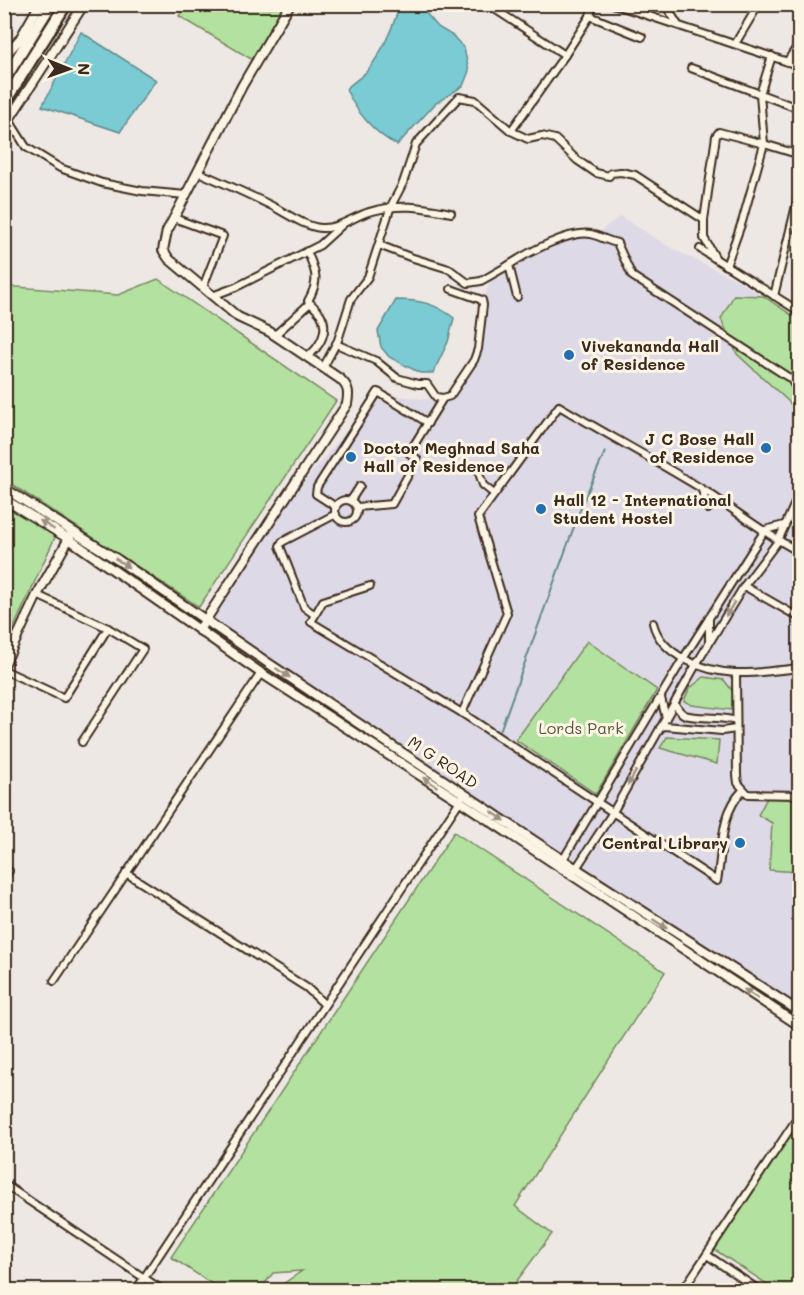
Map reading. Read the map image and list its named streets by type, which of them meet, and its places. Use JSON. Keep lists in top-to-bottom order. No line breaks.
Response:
{"streets":{"street":["M G ROAD"]},"parks":["Lords Park"],"places":["Vivekananda Hall of Residence","J C Bose Hall of Residence","Doctor Meghnad Saha Hall of Residence","Hall 12 - International Student Hostel","Central Library"],"north":"right"}
